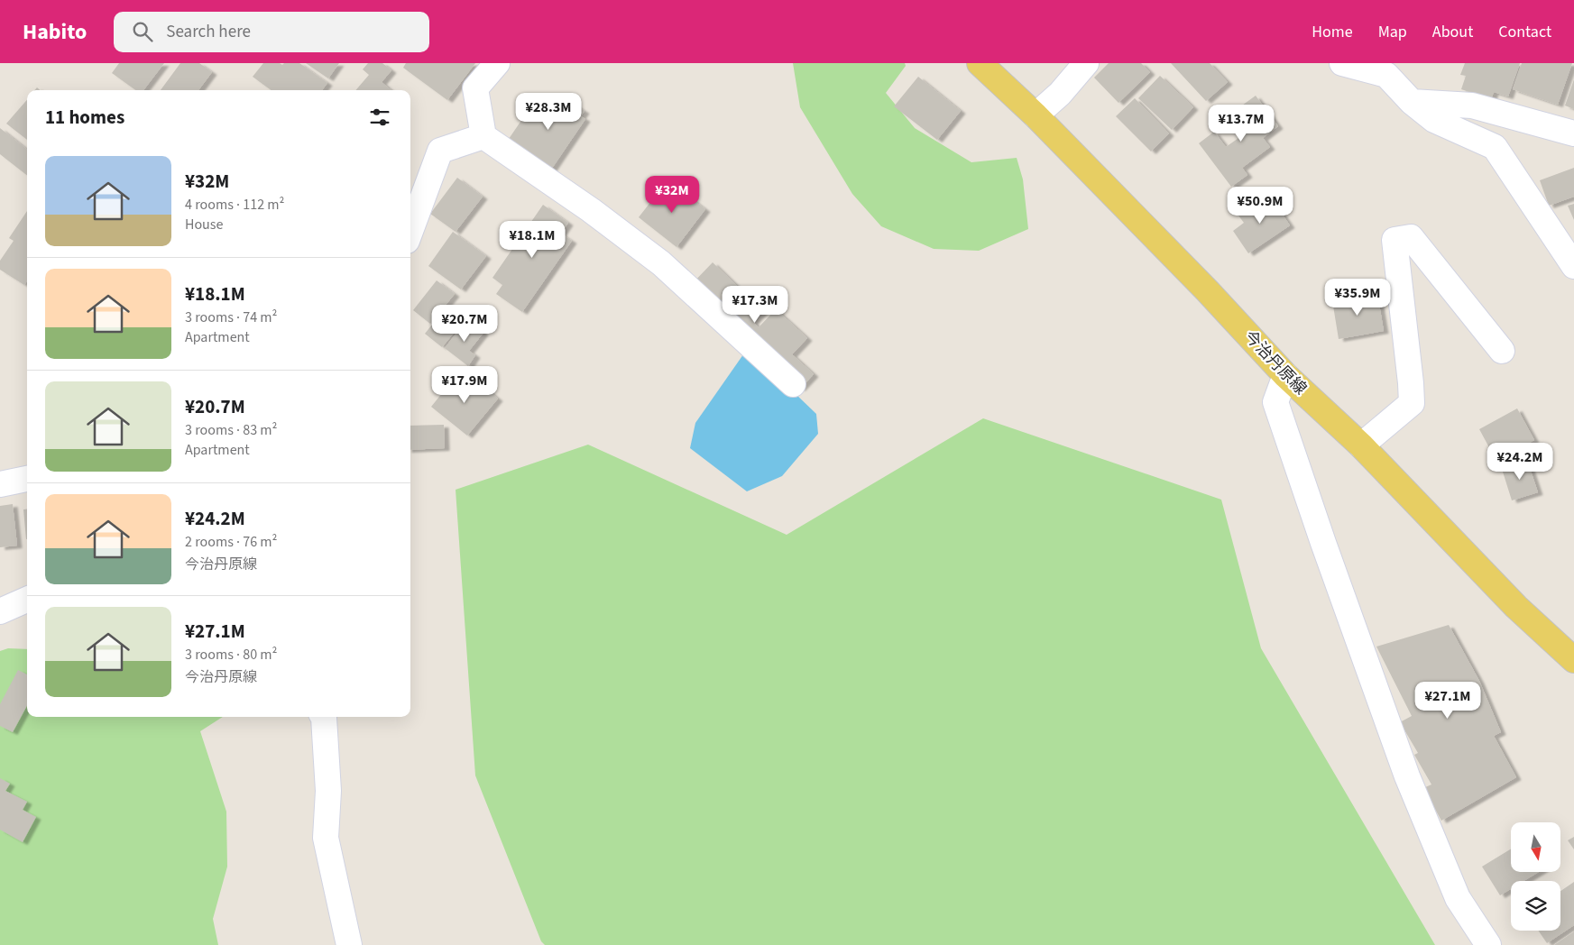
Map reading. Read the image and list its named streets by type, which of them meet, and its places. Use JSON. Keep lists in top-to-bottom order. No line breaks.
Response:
{"streets":{"main road":["今治丹原線"]},"north":"bottom","page":{"header":"Habito","search":"Search here","nav":["Home","Map","About","Contact"],"heading":"11 homes","price":["¥28.3M","¥13.7M","¥32M","¥50.9M","¥18.1M","¥35.9M","¥17.3M","¥20.7M","¥17.9M","¥24.2M","¥27.1M"],"list":[{"name":"¥32M","note":"4 rooms · 112 m² · House"},{"name":"¥18.1M","note":"3 rooms · 74 m² · Apartment"},{"name":"¥20.7M","note":"3 rooms · 83 m² · Apartment"},{"name":"¥24.2M","note":"2 rooms · 76 m² · 今治丹原線"},{"name":"¥27.1M","note":"3 rooms · 80 m² · 今治丹原線"}]}}
